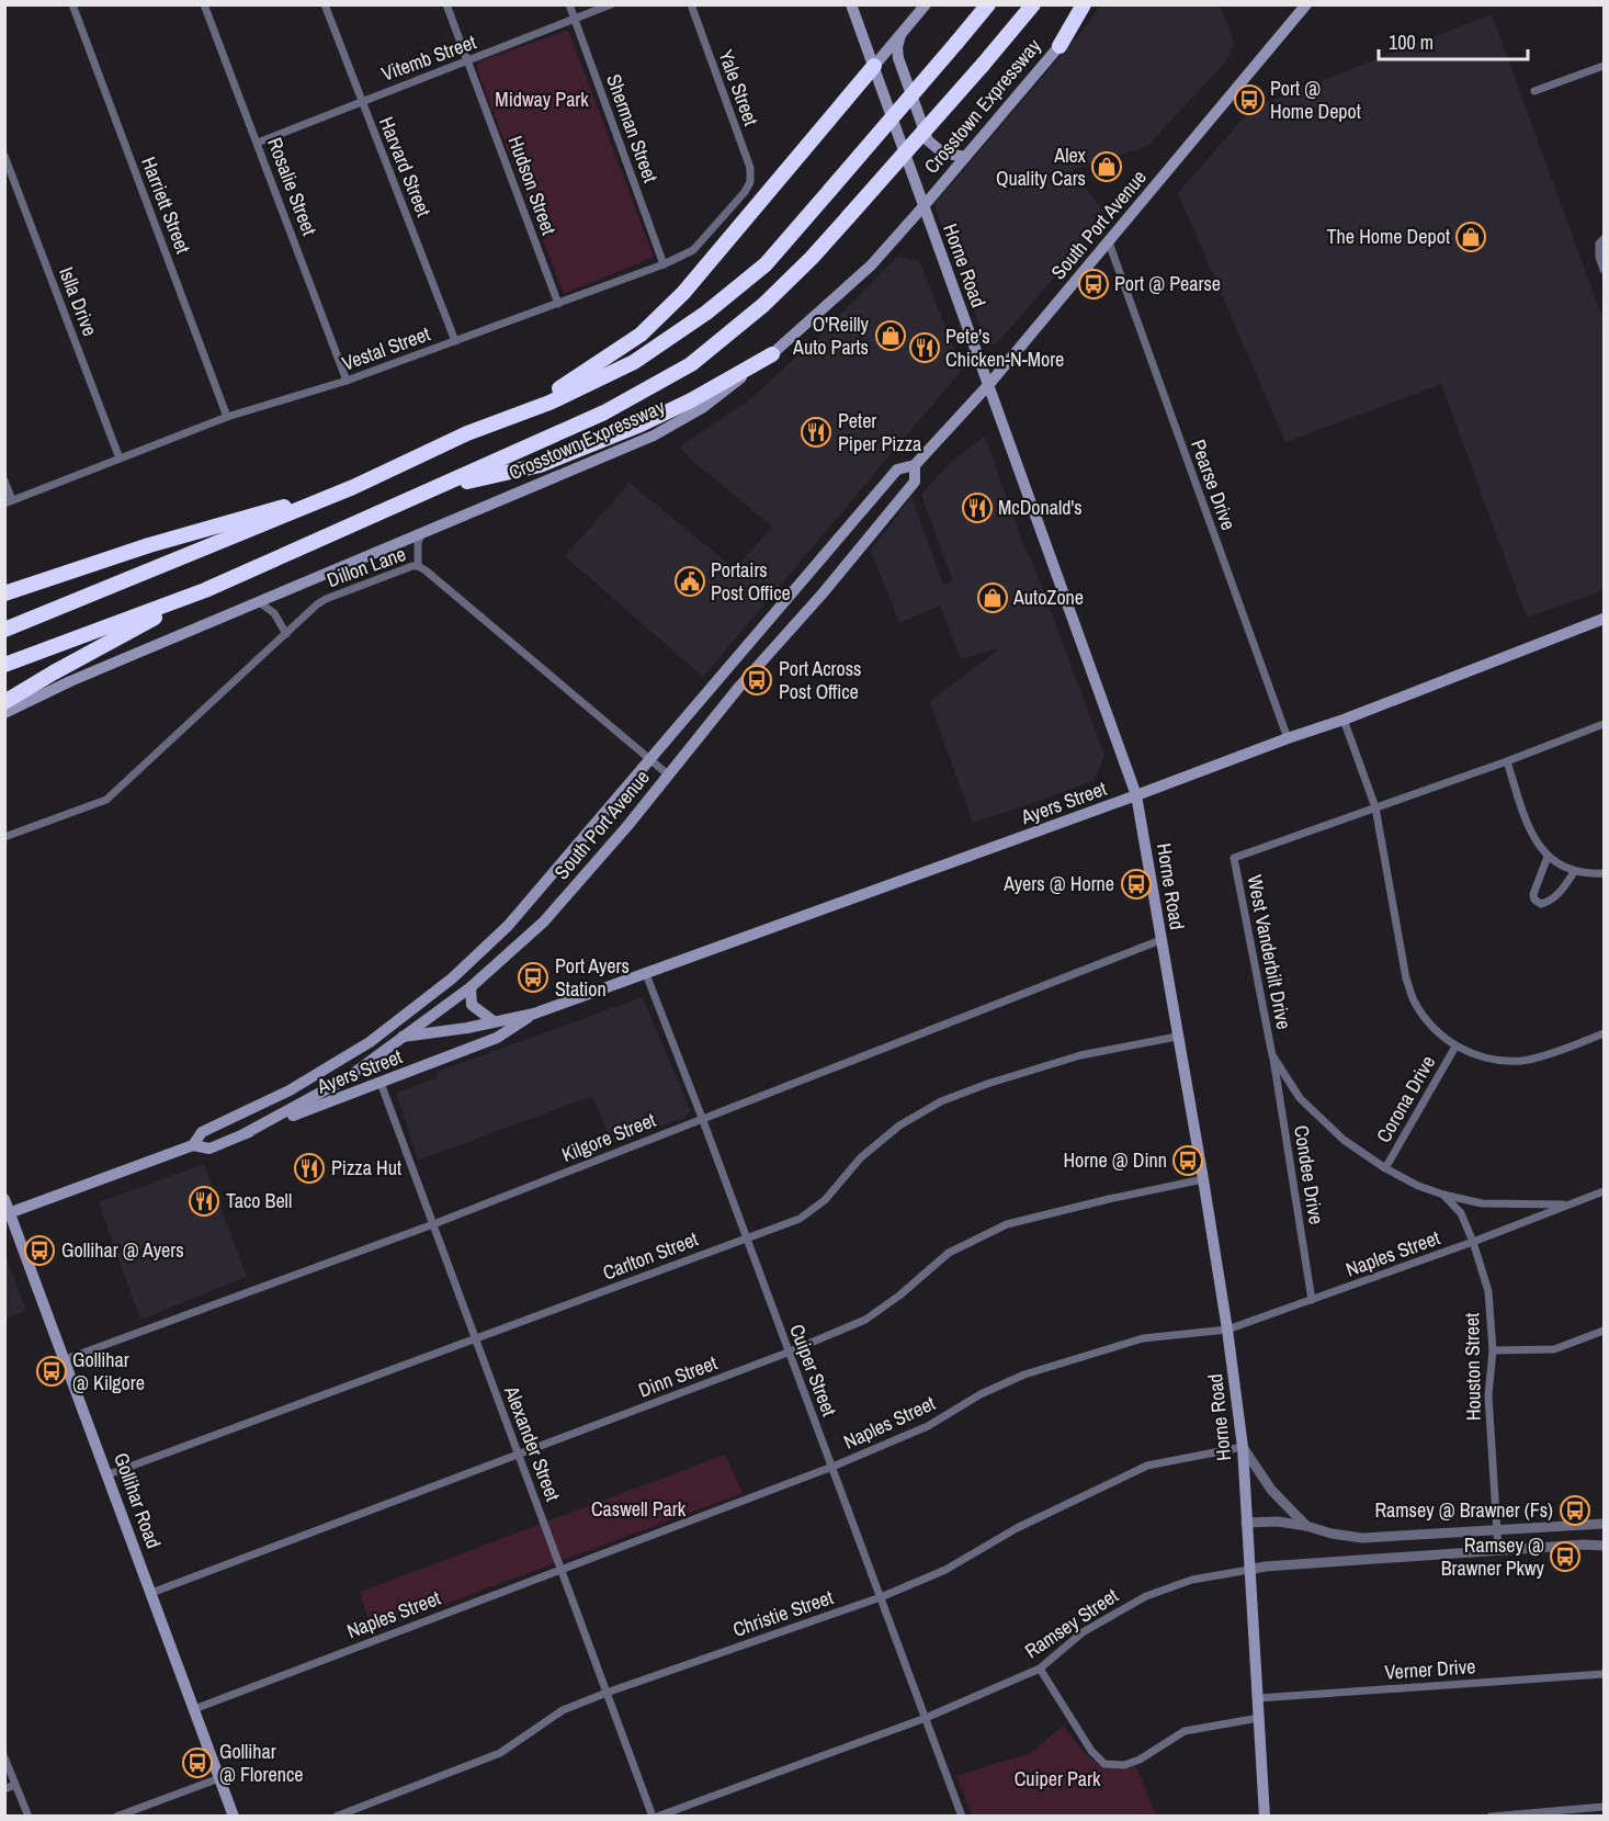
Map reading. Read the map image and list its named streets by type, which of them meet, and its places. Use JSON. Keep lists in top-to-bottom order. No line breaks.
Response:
{"streets":{"highway":["Crosstown Expressway"],"main road":["South Port Avenue","Horne Road","Ayers Street","Gollihar Road"],"street":["Vitemb Street","Yale Street","Sherman Street","Harvard Street","Hudson Street","Rosalie Street","Harriett Street","Islla Drive","Vestal Street","Pearse Drive","Dillon Lane","West Vanderbilt Drive","Corona Drive","Kilgore Street","Condee Drive","Naples Street","Carlton Street","Houston Street","Cuiper Street","Dinn Street","Alexander Street","Christie Street","Ramsey Street","Verner Drive"]},"crossings":[["Vitemb Street","Sherman Street"],["Vitemb Street","Harvard Street"],["Vitemb Street","Hudson Street"],["Vitemb Street","Rosalie Street"],["Yale Street","Vestal Street"],["Crosstown Expressway","Horne Road"],["Sherman Street","Vestal Street"],["Harvard Street","Vestal Street"],["Hudson Street","Vestal Street"],["Rosalie Street","Vestal Street"],["Harriett Street","Vestal Street"],["South Port Avenue","Horne Road"],["South Port Avenue","Pearse Drive"],["South Port Avenue","Dillon Lane"],["South Port Avenue","Ayers Street"],["Horne Road","Ayers Street"],["Horne Road","Kilgore Street"],["Horne Road","Naples Street"],["Horne Road","Carlton Street"],["Horne Road","Dinn Street"],["Horne Road","Christie Street"],["Horne Road","Ramsey Street"],["Horne Road","Verner Drive"],["Islla Drive","Vestal Street"],["Pearse Drive","Ayers Street"],["Ayers Street","Cuiper Street"],["Ayers Street","Alexander Street"],["Ayers Street","Gollihar Road"],["West Vanderbilt Drive","Corona Drive"],["West Vanderbilt Drive","Condee Drive"],["West Vanderbilt Drive","Naples Street"],["West Vanderbilt Drive","Houston Street"],["Kilgore Street","Cuiper Street"],["Kilgore Street","Alexander Street"],["Kilgore Street","Gollihar Road"],["Condee Drive","Naples Street"],["Naples Street","Houston Street"],["Naples Street","Cuiper Street"],["Naples Street","Alexander Street"],["Naples Street","Gollihar Road"],["Carlton Street","Cuiper Street"],["Carlton Street","Alexander Street"],["Carlton Street","Gollihar Road"],["Houston Street","Ramsey Street"],["Cuiper Street","Dinn Street"],["Cuiper Street","Christie Street"],["Cuiper Street","Ramsey Street"],["Dinn Street","Alexander Street"],["Dinn Street","Gollihar Road"],["Alexander Street","Christie Street"],["Alexander Street","Ramsey Street"]],"parks":["Midway Park","Caswell Park","Cuiper Park"],"places":{"bus stop":["Port @ Home Depot","Port @ Pearse","Port Across Post Office","Ayers @ Horne","Port Ayers Station","Horne @ Dinn","Gollihar @ Ayers","Gollihar @ Kilgore","Ramsey @ Brawner (Fs)","Ramsey @ Brawner Pkwy","Gollihar @ Florence"],"shop":["Alex Quality Cars","The Home Depot","O'Reilly Auto Parts","AutoZone"],"restaurant":["Pete's Chicken-N-More","Peter Piper Pizza","McDonald's","Pizza Hut","Taco Bell"],"public building":["Portairs Post Office"]},"scale_bar":"100 m"}
